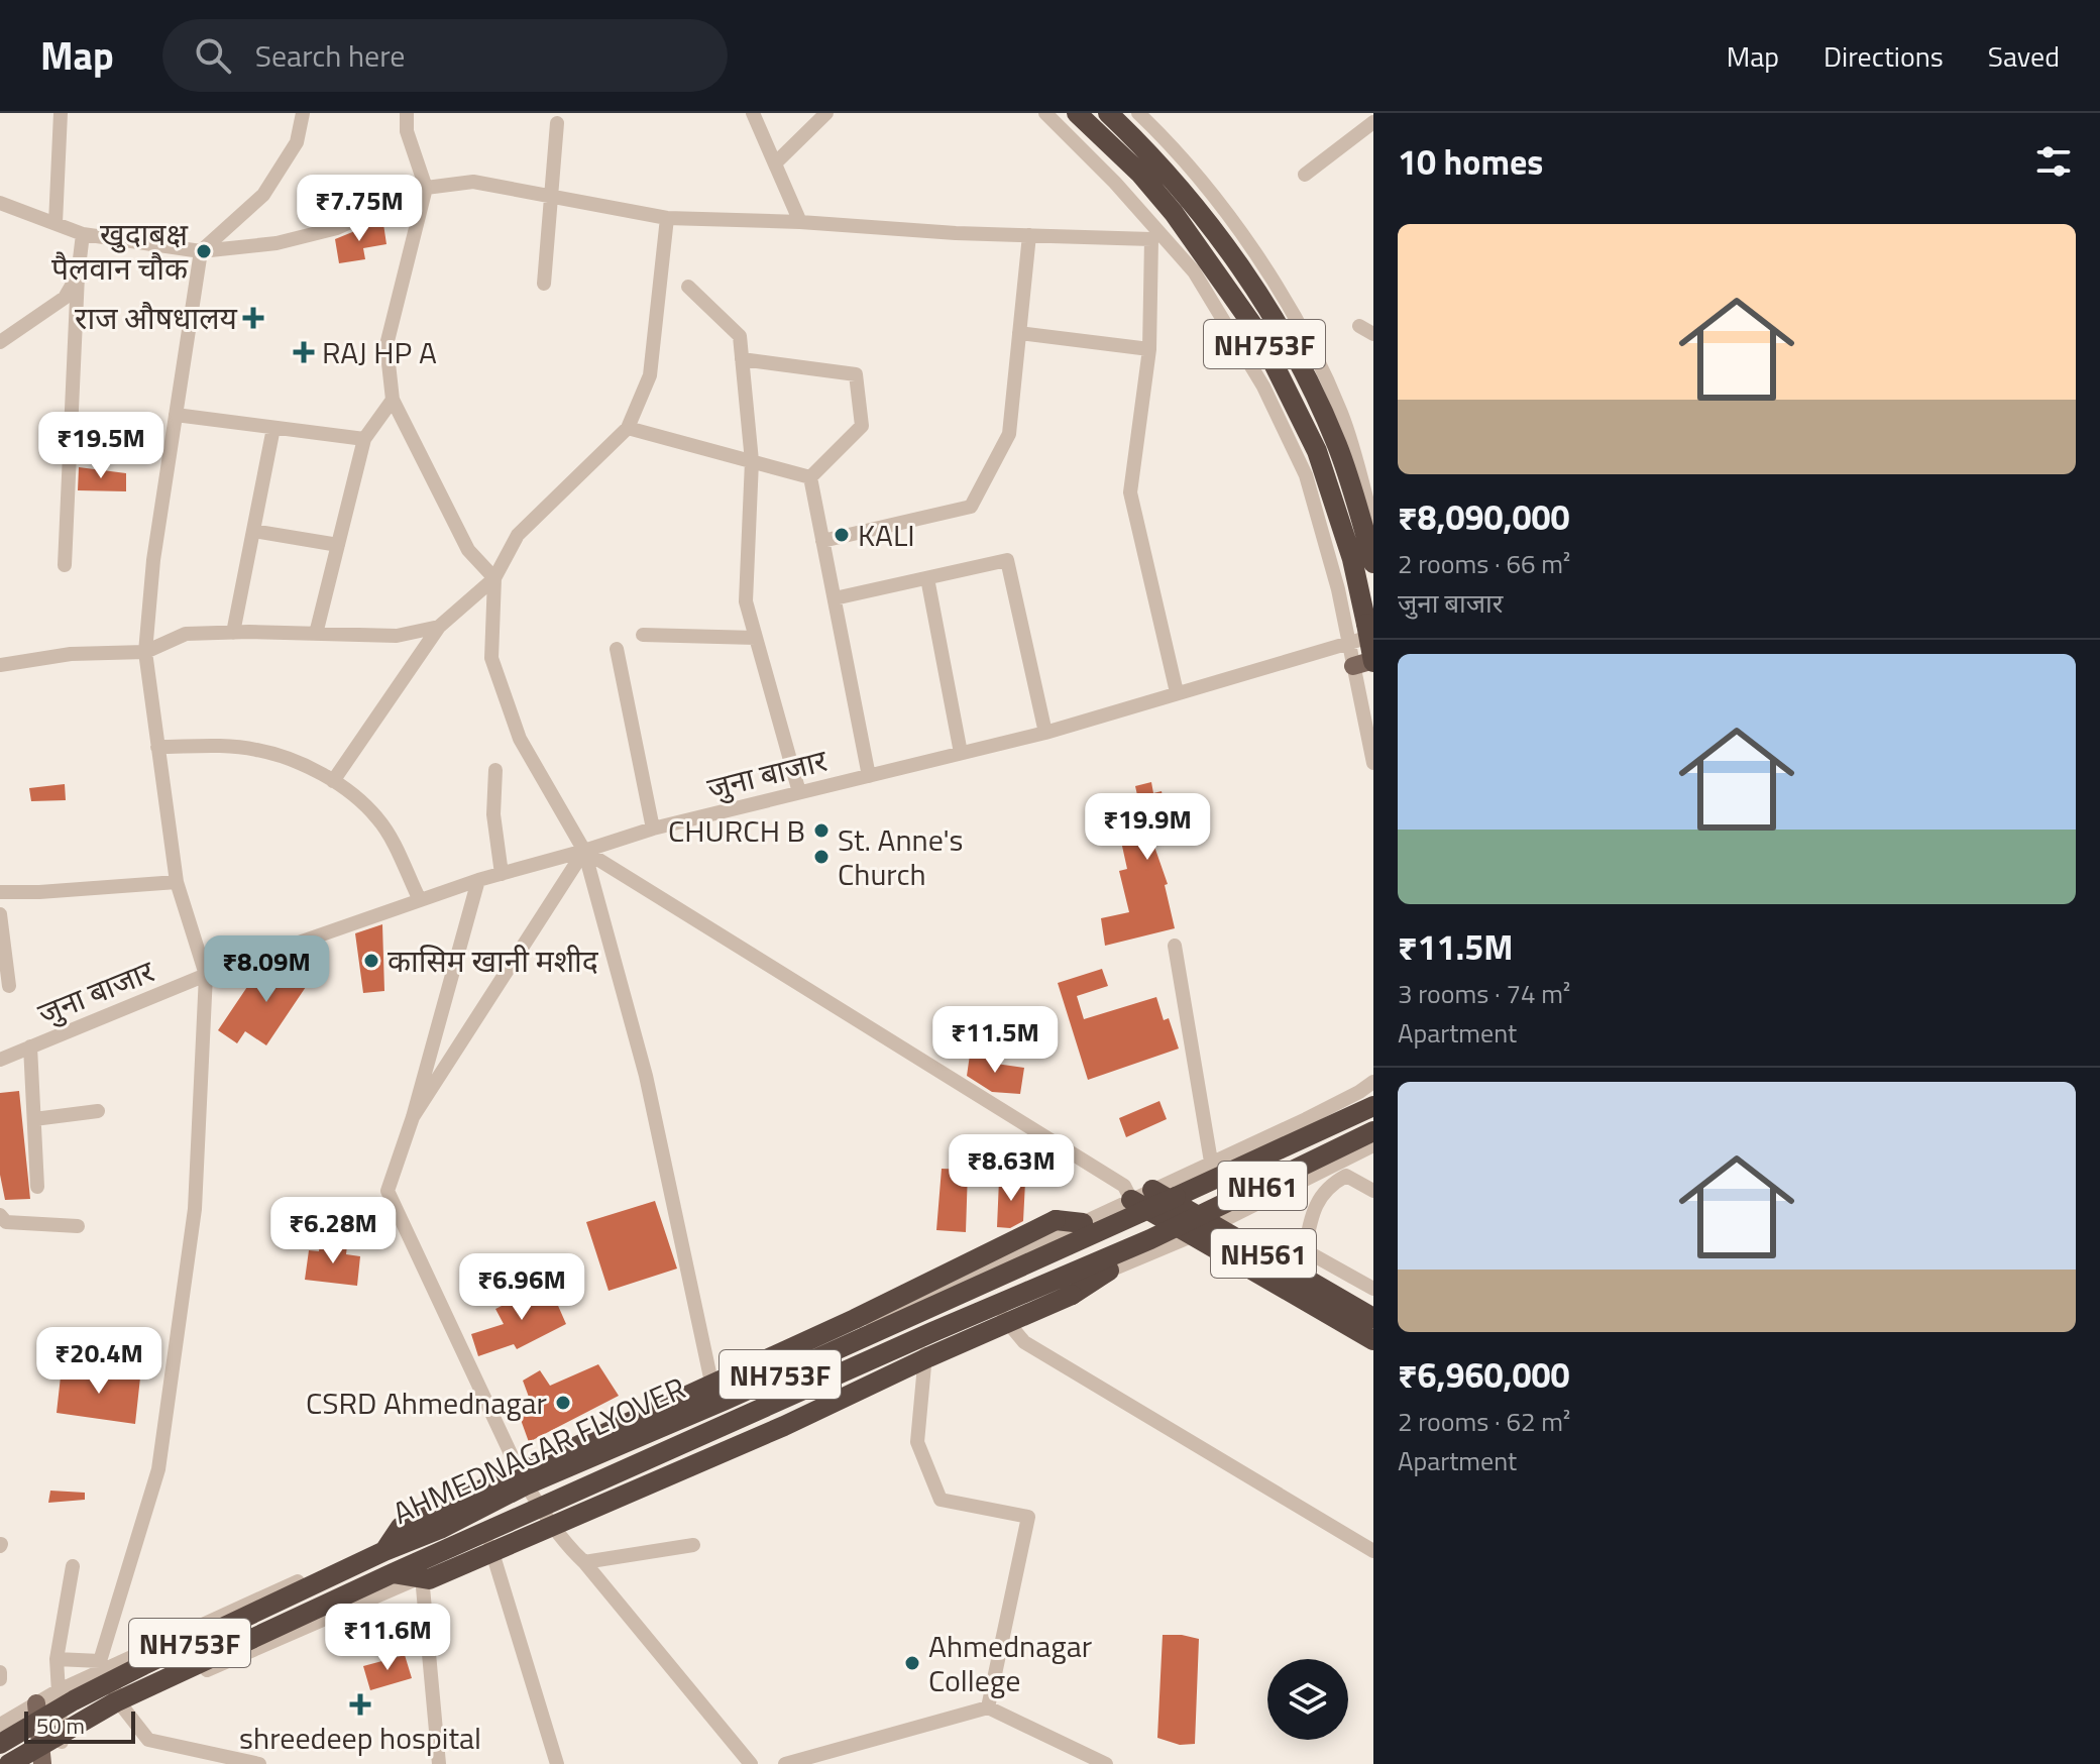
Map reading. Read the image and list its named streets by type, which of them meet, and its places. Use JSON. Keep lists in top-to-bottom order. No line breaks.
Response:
{"streets":{"highway":["NH753F","NH61","NH561","AHMEDNAGAR FLYOVER"],"street":["जुना बाजार"]},"crossings":[["NH753F","जुना बाजार"]],"places":{"other":["खुदाबक्ष पैलवान चौक","KALI","CHURCH B","St. Anne's Church","कासिम खानी मशीद","CSRD Ahmednagar","Ahmednagar College"],"health":["राज औषधालय","RAJ HP A","shreedeep hospital"]},"scale_bar":"50 m","page":{"header":"Map","search":"Search here","nav":["Map","Directions","Saved"],"heading":"10 homes","price":["₹7.75M","₹19.5M","₹19.9M","₹8.09M","₹11.5M","₹8.63M","₹6.28M","₹6.96M","₹20.4M","₹11.6M"],"list":[{"name":"₹8,090,000","note":"2 rooms · 66 m² · जुना बाजार"},{"name":"₹11.5M","note":"3 rooms · 74 m² · Apartment"},{"name":"₹6,960,000","note":"2 rooms · 62 m² · Apartment"}],"scale":"50 m"}}
